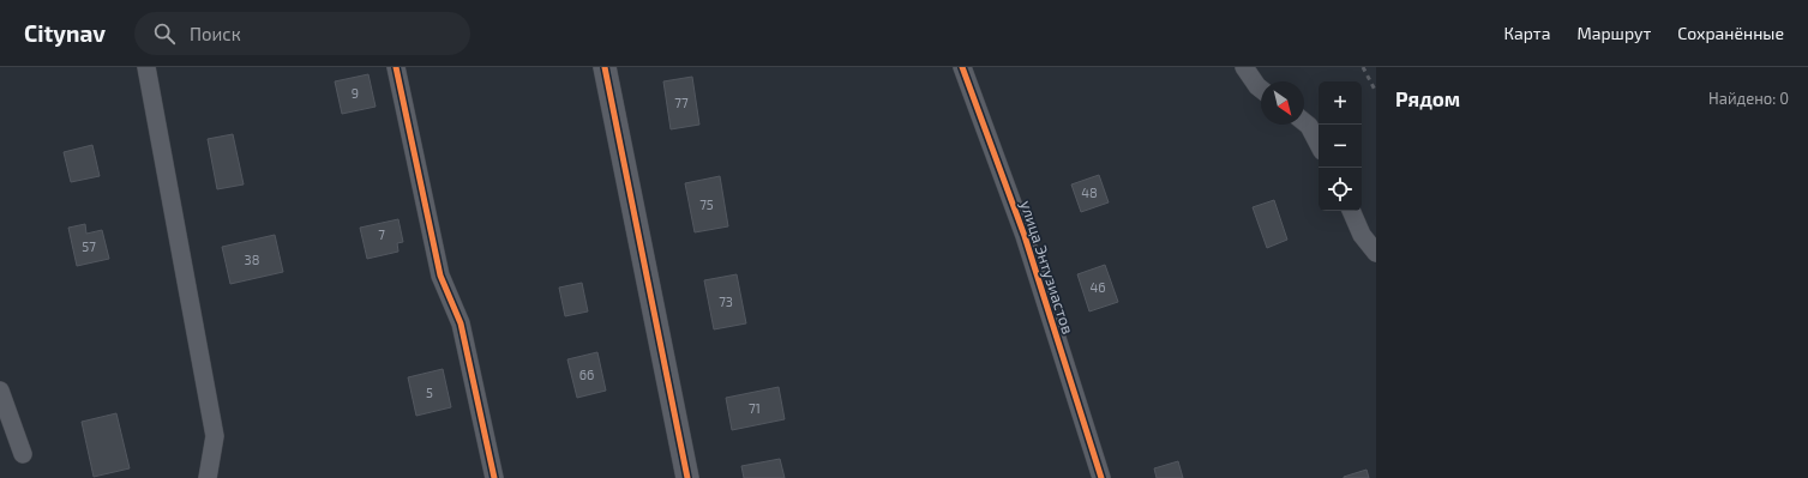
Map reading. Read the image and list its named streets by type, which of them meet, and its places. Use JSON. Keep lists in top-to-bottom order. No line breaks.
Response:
{"streets":{"street":["улица Энтузиастов"]},"house_numbers":["9","77","48","75","7","57","38","46","73","66","5","71"],"north":"bottom right","page":{"header":"Citynav","search":"Поиск","nav":["Карта","Маршрут","Сохранённые"],"heading":["Рядом","Найдено: 0"],"map_buttons":["+","−"]}}
